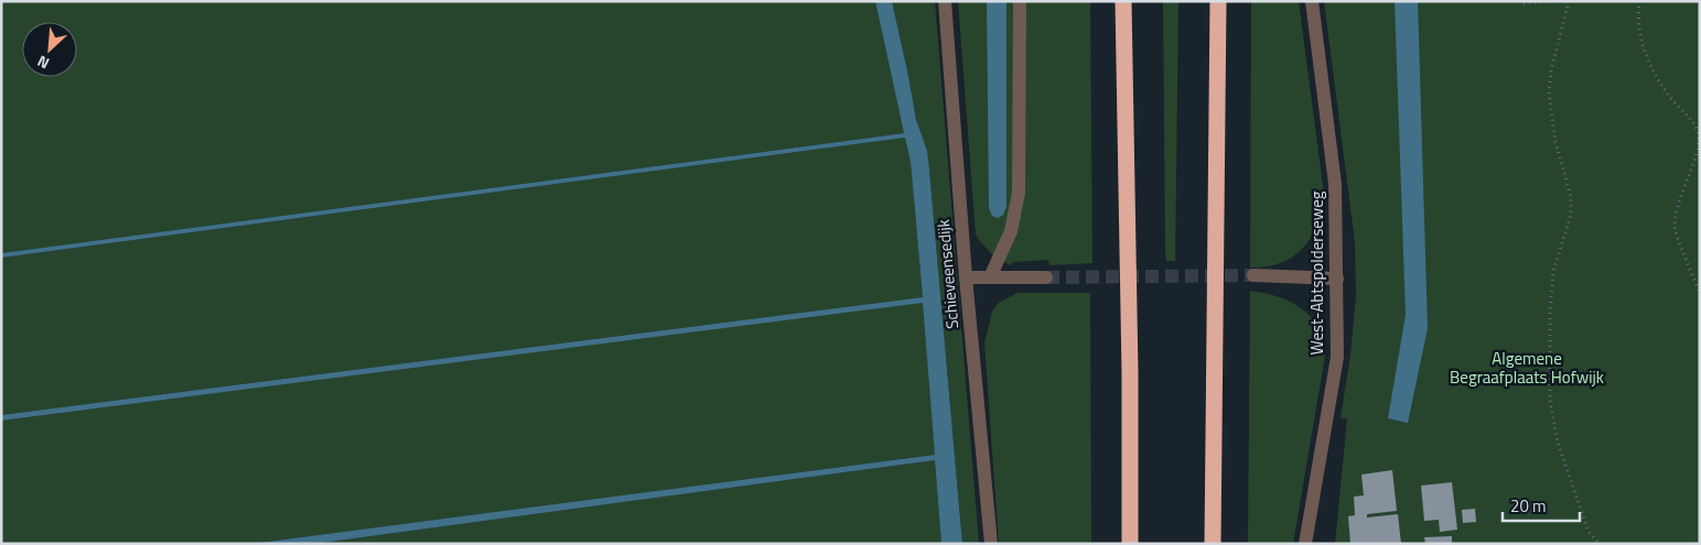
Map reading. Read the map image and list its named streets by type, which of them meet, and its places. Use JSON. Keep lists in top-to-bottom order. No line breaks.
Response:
{"streets":{"street":["West-Abtspolderseweg","Schieveensedijk"]},"parks":["Algemene Begraafplaats Hofwijk"],"scale_bar":"20 m","north":"bottom left"}
